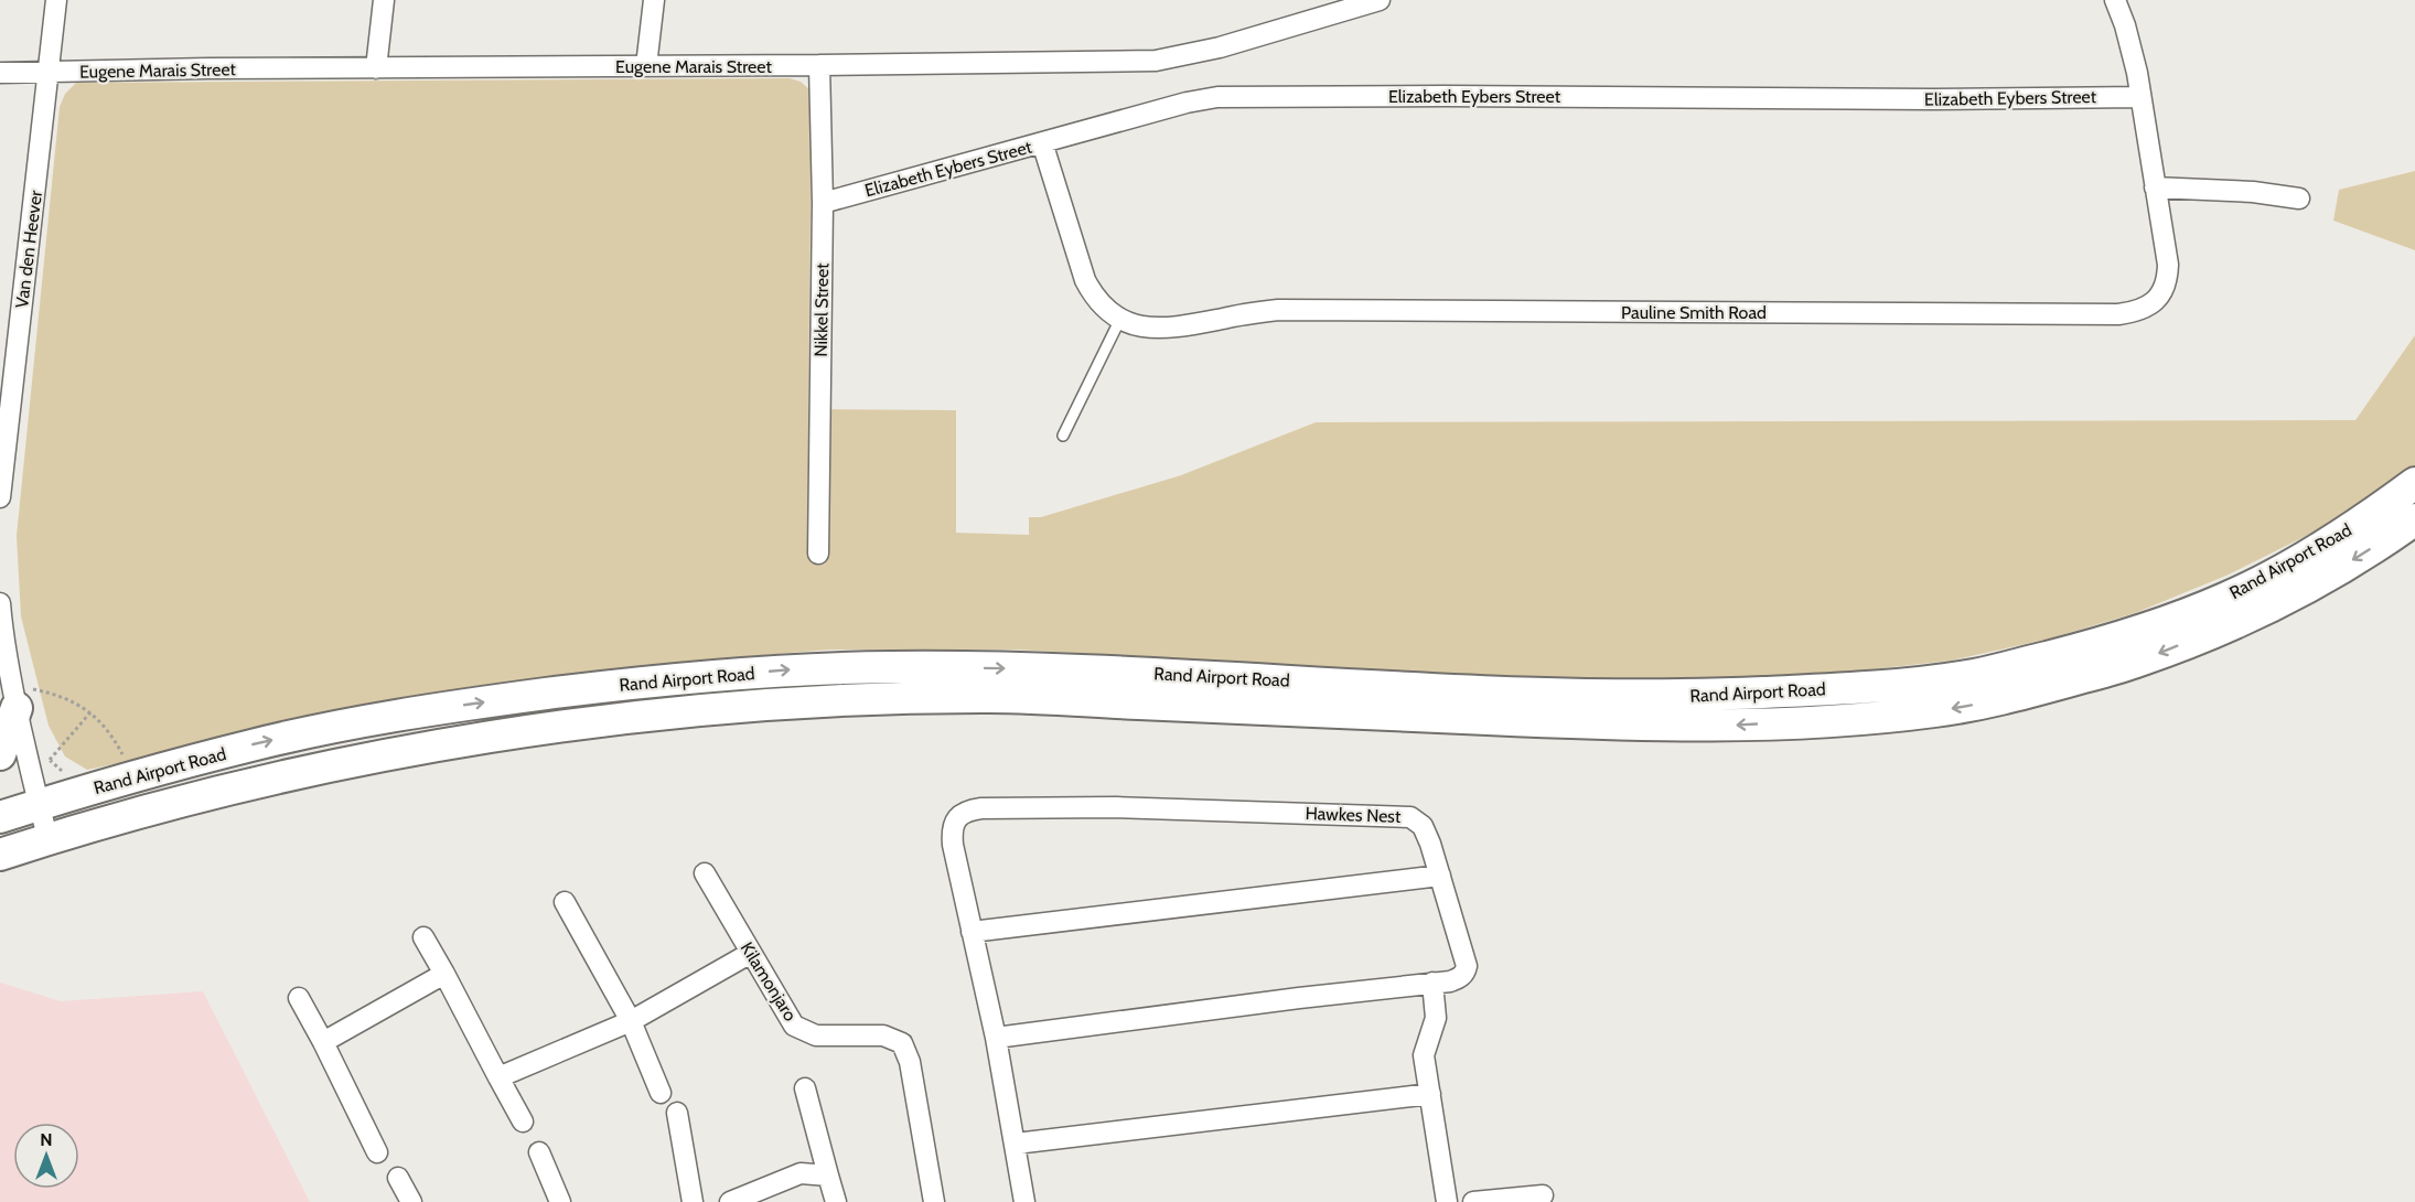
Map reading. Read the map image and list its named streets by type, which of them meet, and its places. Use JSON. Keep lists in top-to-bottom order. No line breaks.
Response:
{"streets":{"main road":["Rand Airport Road"],"street":["Eugene Marais Street","Elizabeth Eybers Street","Van den Heever","Nikkel Street","Pauline Smith Road","Hawkes Nest","Kilamonjaro"]},"crossings":[["Eugene Marais Street","Van den Heever"],["Eugene Marais Street","Nikkel Street"],["Elizabeth Eybers Street","Nikkel Street"],["Elizabeth Eybers Street","Pauline Smith Road"]],"north":"top"}
